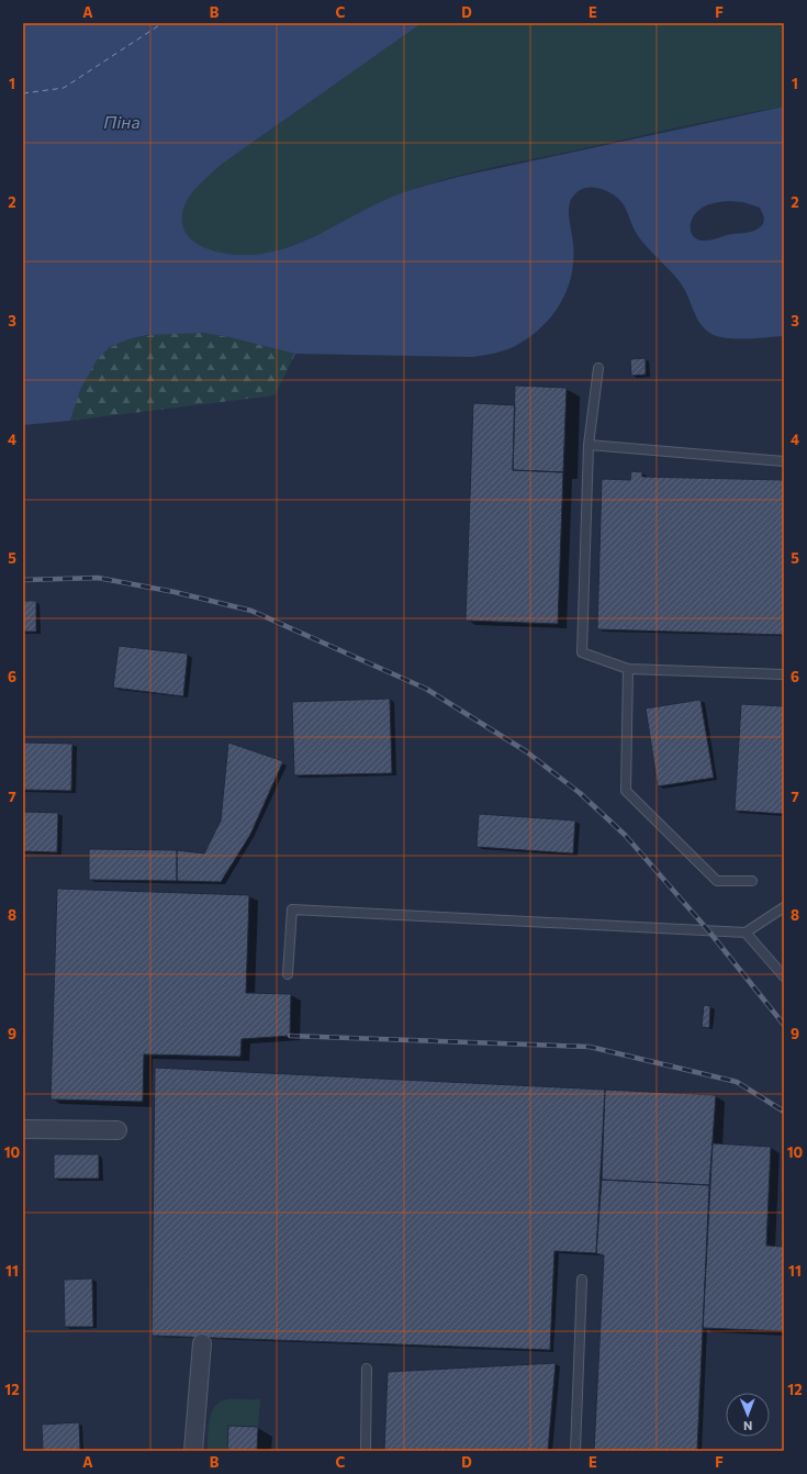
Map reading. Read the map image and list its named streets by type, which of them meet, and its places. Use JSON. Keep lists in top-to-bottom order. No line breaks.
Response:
{"water":["Піна"],"north":"bottom","grid":{"columns":["A","B","C","D","E","F"],"rows":["1","2","3","4","5","6","7","8","9","10","11","12"]}}
